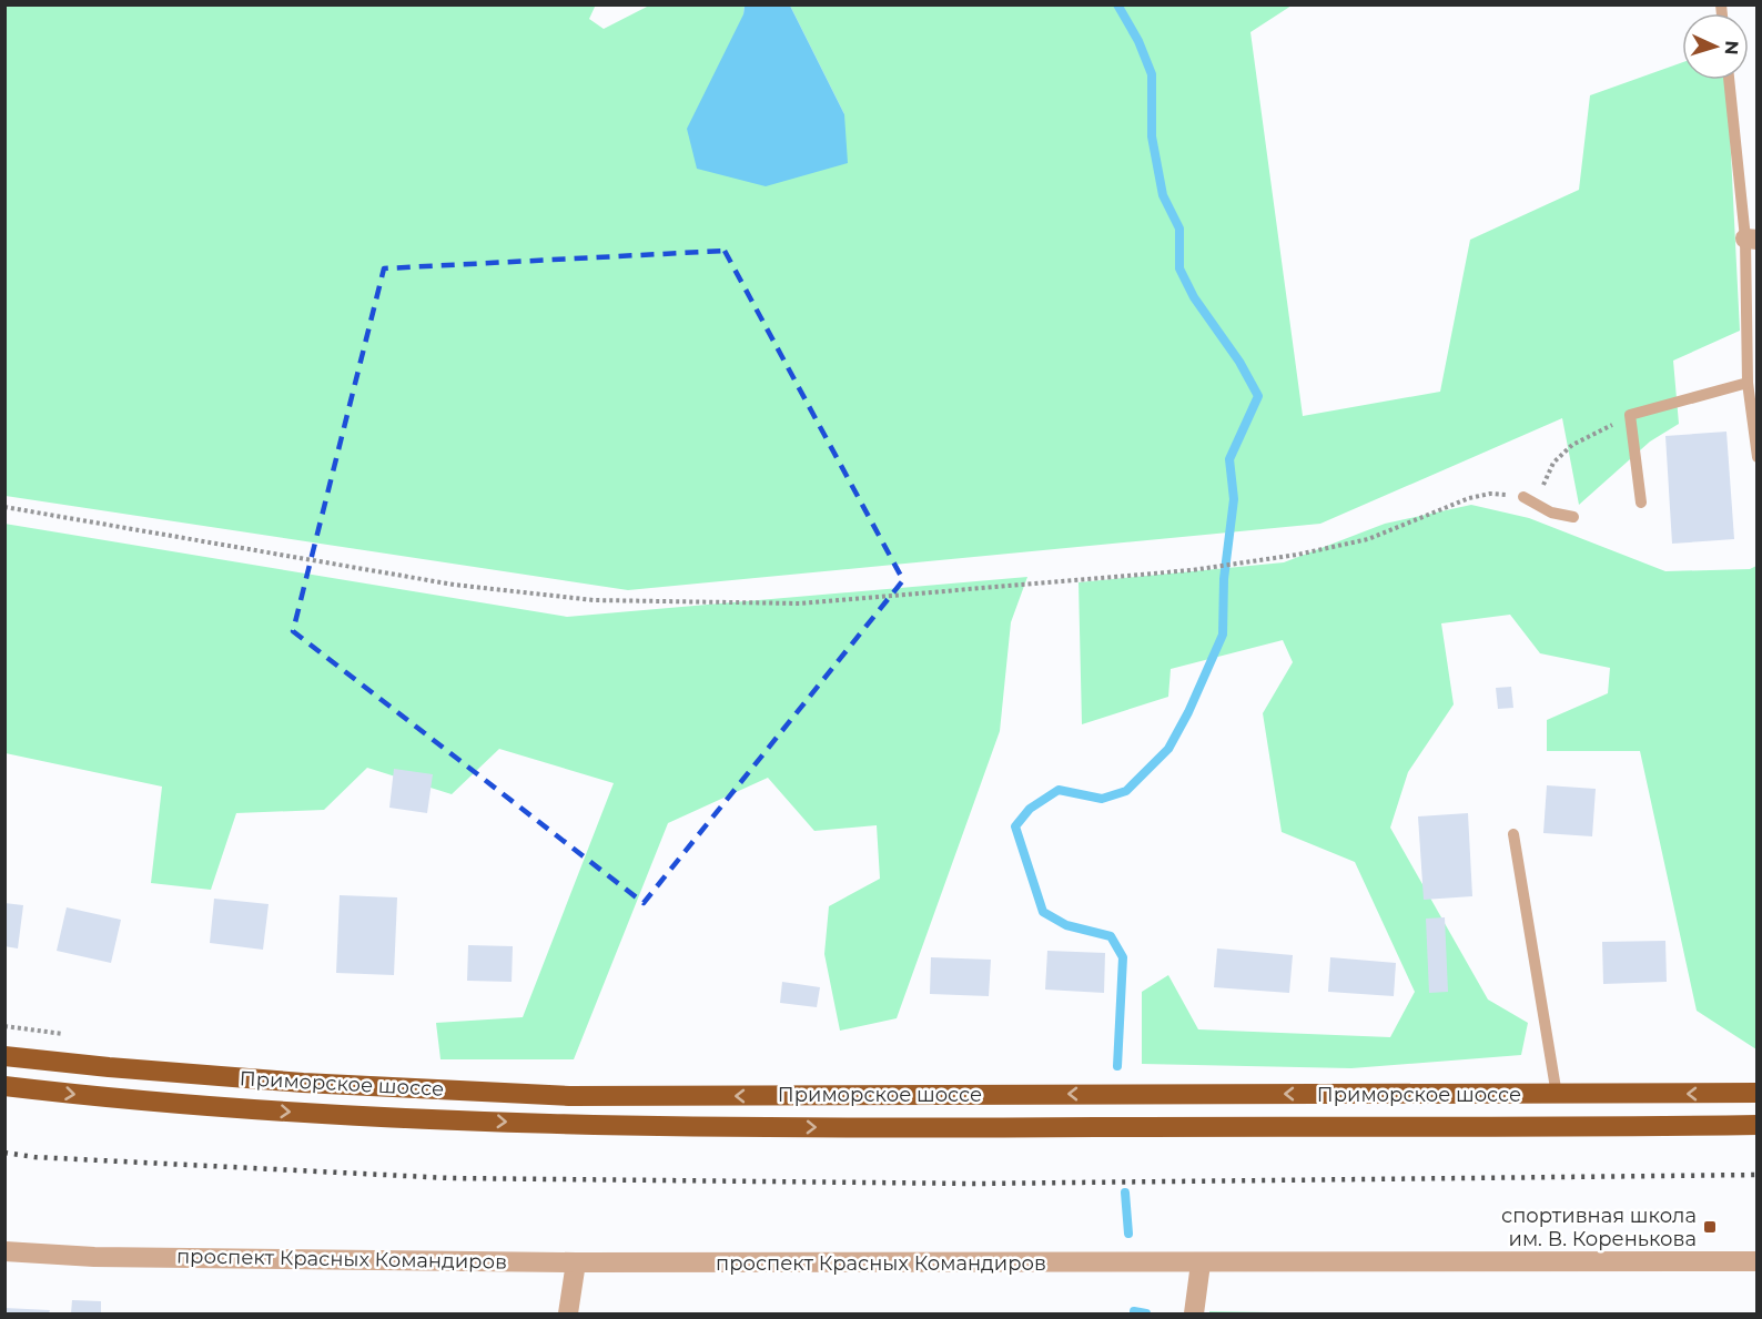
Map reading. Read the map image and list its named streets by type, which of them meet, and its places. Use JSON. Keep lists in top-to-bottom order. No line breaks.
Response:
{"streets":{"highway":["Приморское шоссе"],"street":["проспект Красных Командиров"]},"places":{"transit":["спортивная школа им. В. Коренькова"]},"north":"right"}
